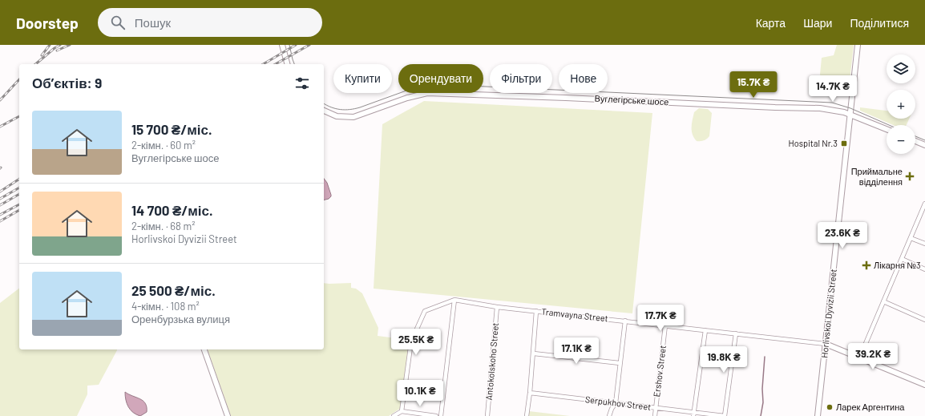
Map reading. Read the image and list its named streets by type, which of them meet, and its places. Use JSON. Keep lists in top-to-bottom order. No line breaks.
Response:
{"streets":{"street":["Вуглегірське шосе","Horlivskoi Dyvizii Street","Tramvayna Street","Antokolskoho Street","Ershov Street","Serpukhov Street"]},"crossings":[["Вуглегірське шосе","Horlivskoi Dyvizii Street"],["Horlivskoi Dyvizii Street","Tramvayna Street"],["Tramvayna Street","Antokolskoho Street"],["Tramvayna Street","Ershov Street"],["Ershov Street","Serpukhov Street"]],"places":{"transit":["Hospital Nr.3"],"health":["Приймальне відділення","Лікарня №3"],"other":["Ларек Аргентина"]},"page":{"header":"Doorstep","search":"Пошук","nav":["Карта","Шари","Поділитися"],"map_buttons":["+","−"],"chip":["Купити","Орендувати","Фільтри","Нове"],"heading":"Об’єктів: 9","price":["15.7K ₴","14.7K ₴","23.6K ₴","17.7K ₴","25.5K ₴","17.1K ₴","39.2K ₴","19.8K ₴","10.1K ₴"],"list":[{"name":"15 700 ₴/міс.","note":"2-кімн. · 60 m² · Вуглегірське шосе"},{"name":"14 700 ₴/міс.","note":"2-кімн. · 68 m² · Horlivskoi Dyvizii Street"},{"name":"25 500 ₴/міс.","note":"4-кімн. · 108 m² · Оренбурзька вулиця"}]}}
